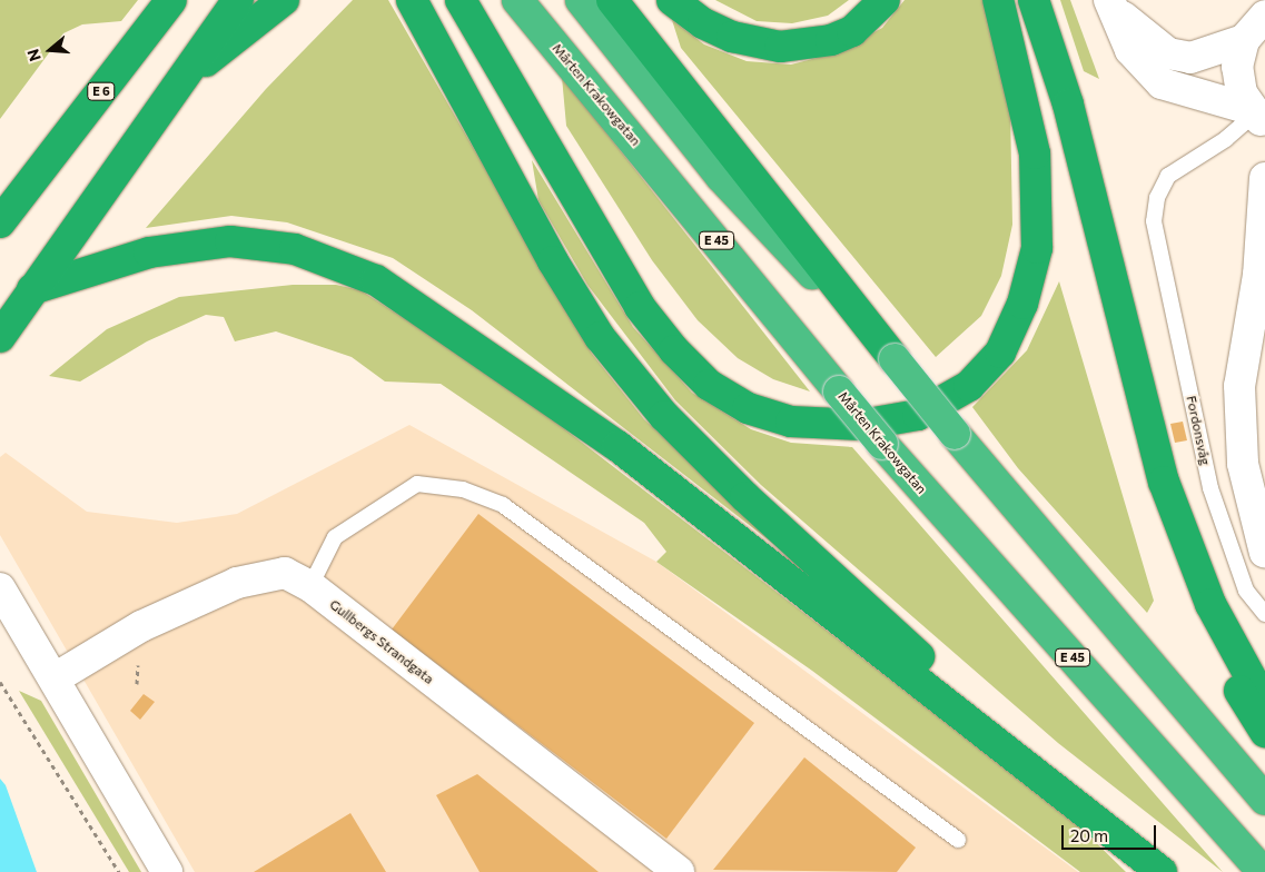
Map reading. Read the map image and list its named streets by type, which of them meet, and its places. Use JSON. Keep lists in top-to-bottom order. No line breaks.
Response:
{"streets":{"highway":["E 6","Mårten Krakowgatan","E 45"],"street":["Gullbergs Strandgata"],"lane":["Fordonsvåg"]},"scale_bar":"20 m","north":"left"}
